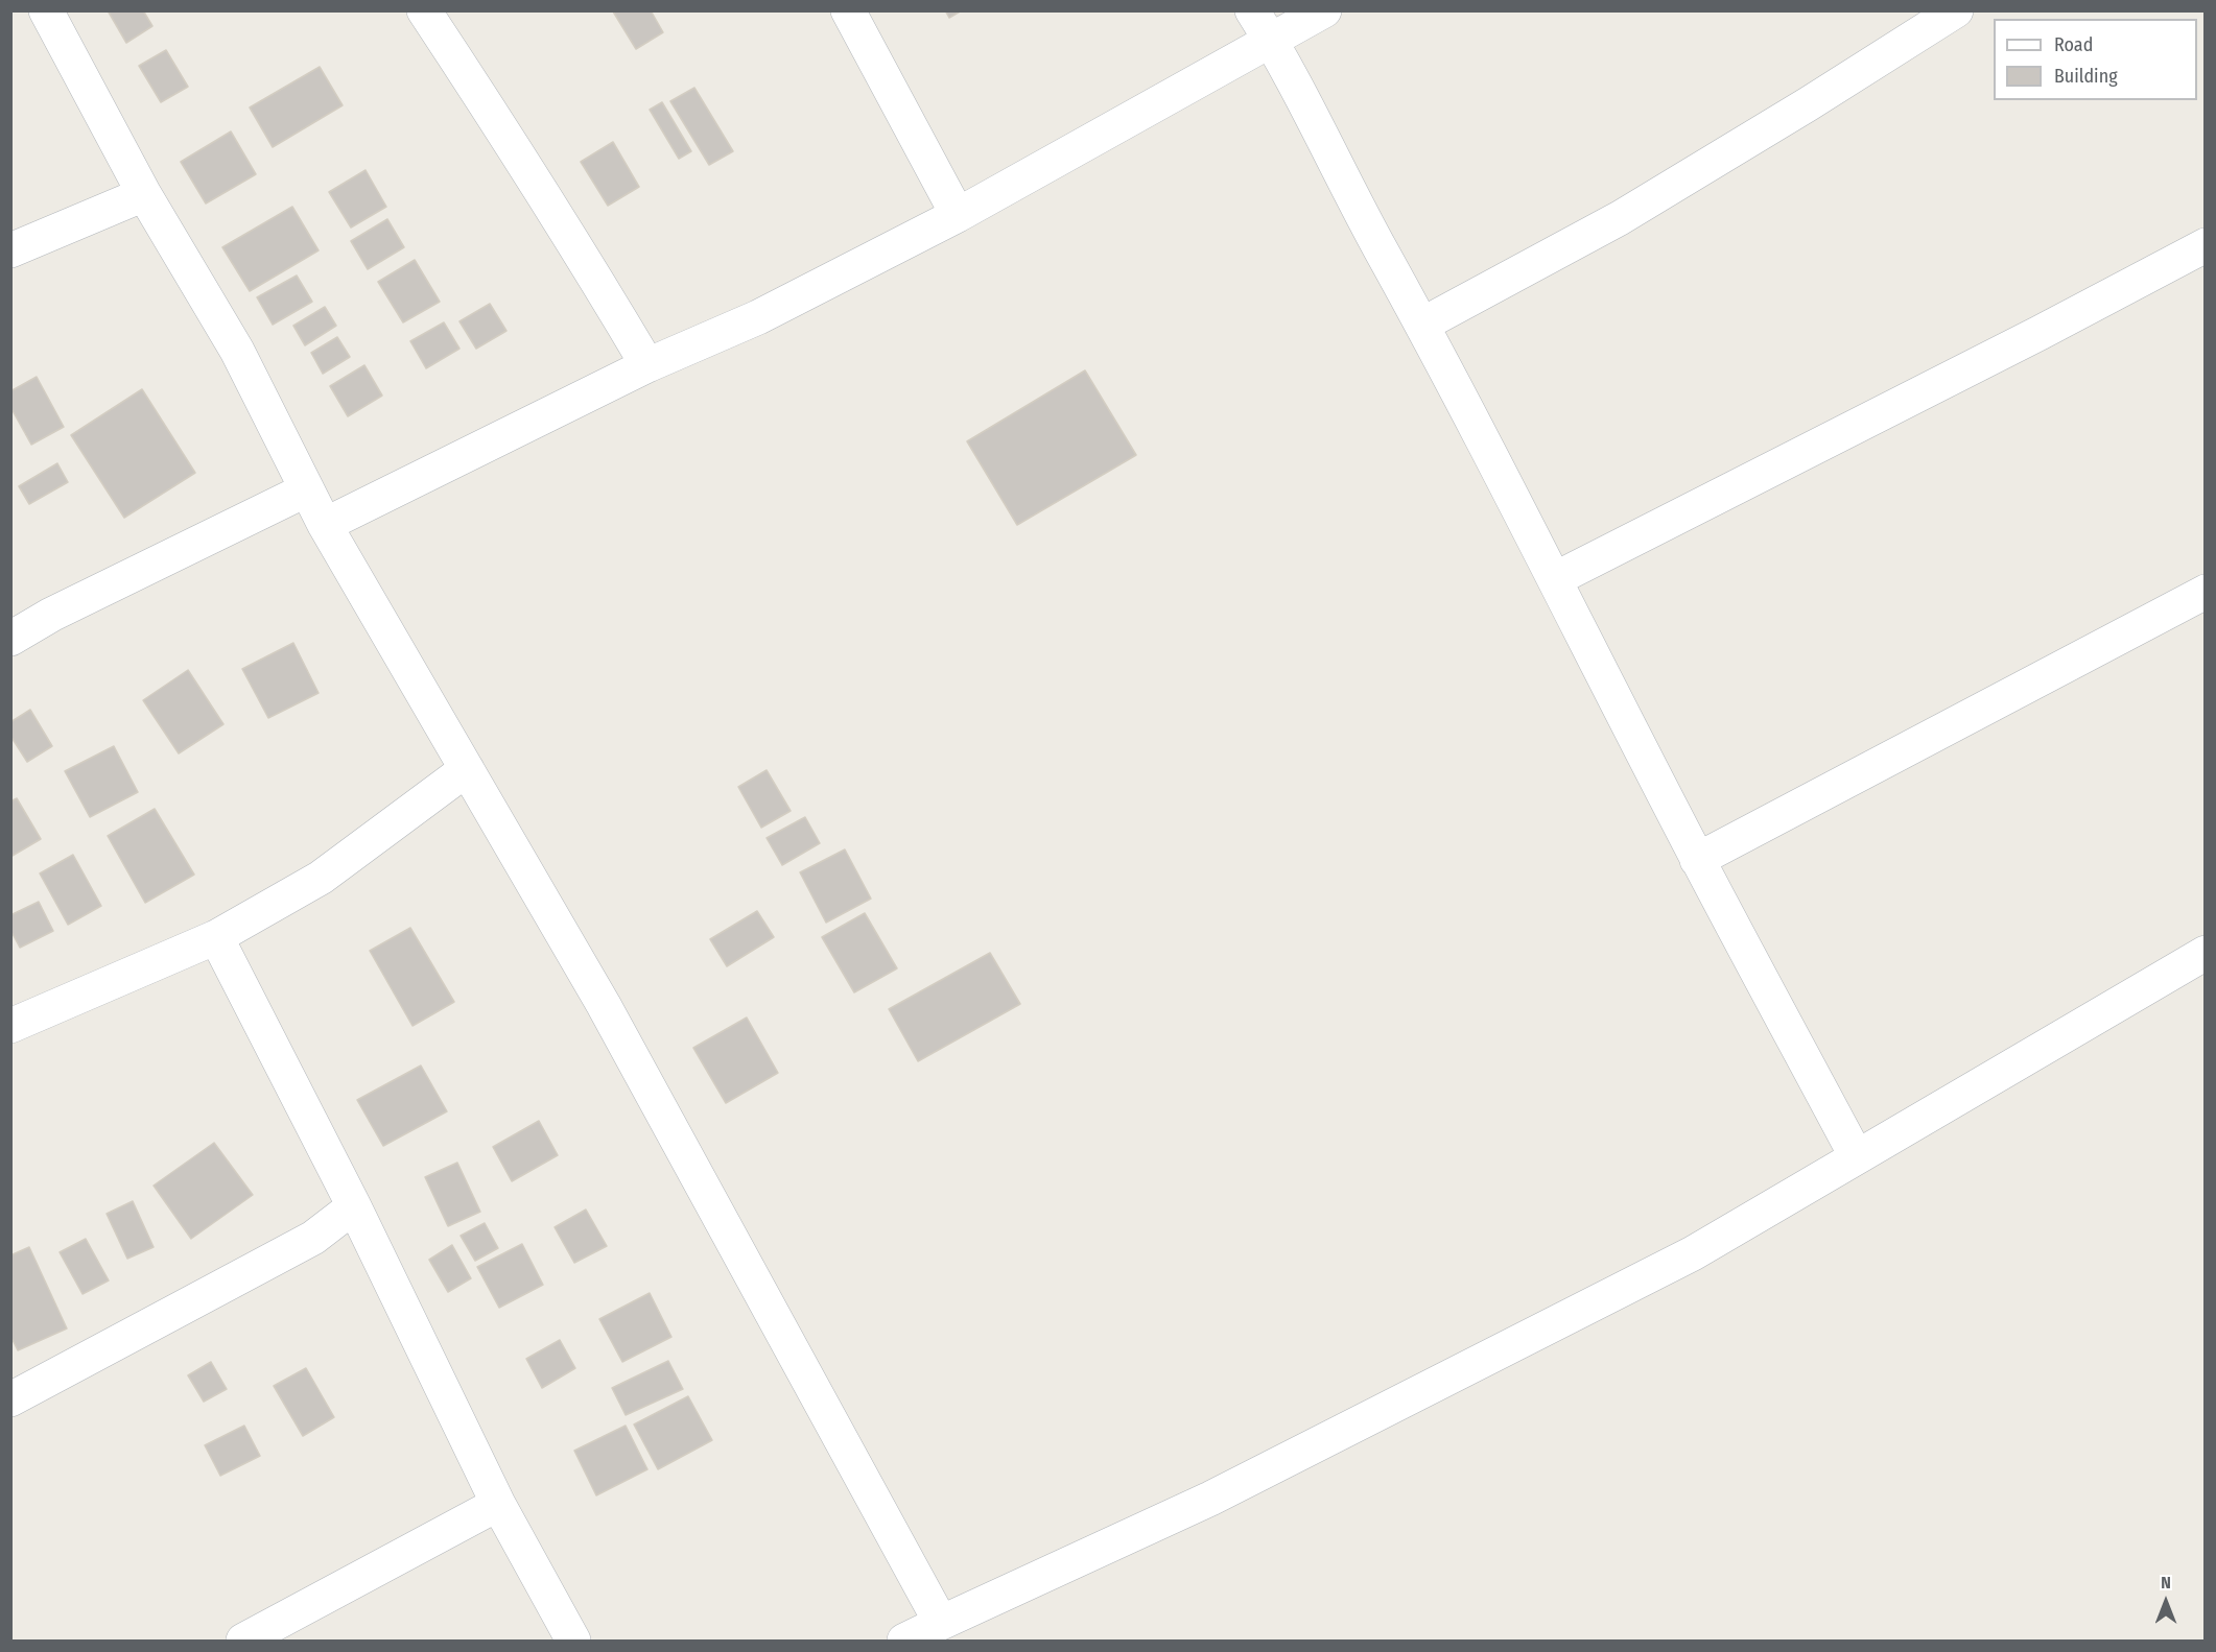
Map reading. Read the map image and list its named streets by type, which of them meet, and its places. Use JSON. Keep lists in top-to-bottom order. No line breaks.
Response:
{"legend":["Road","Building"],"north":"top"}
